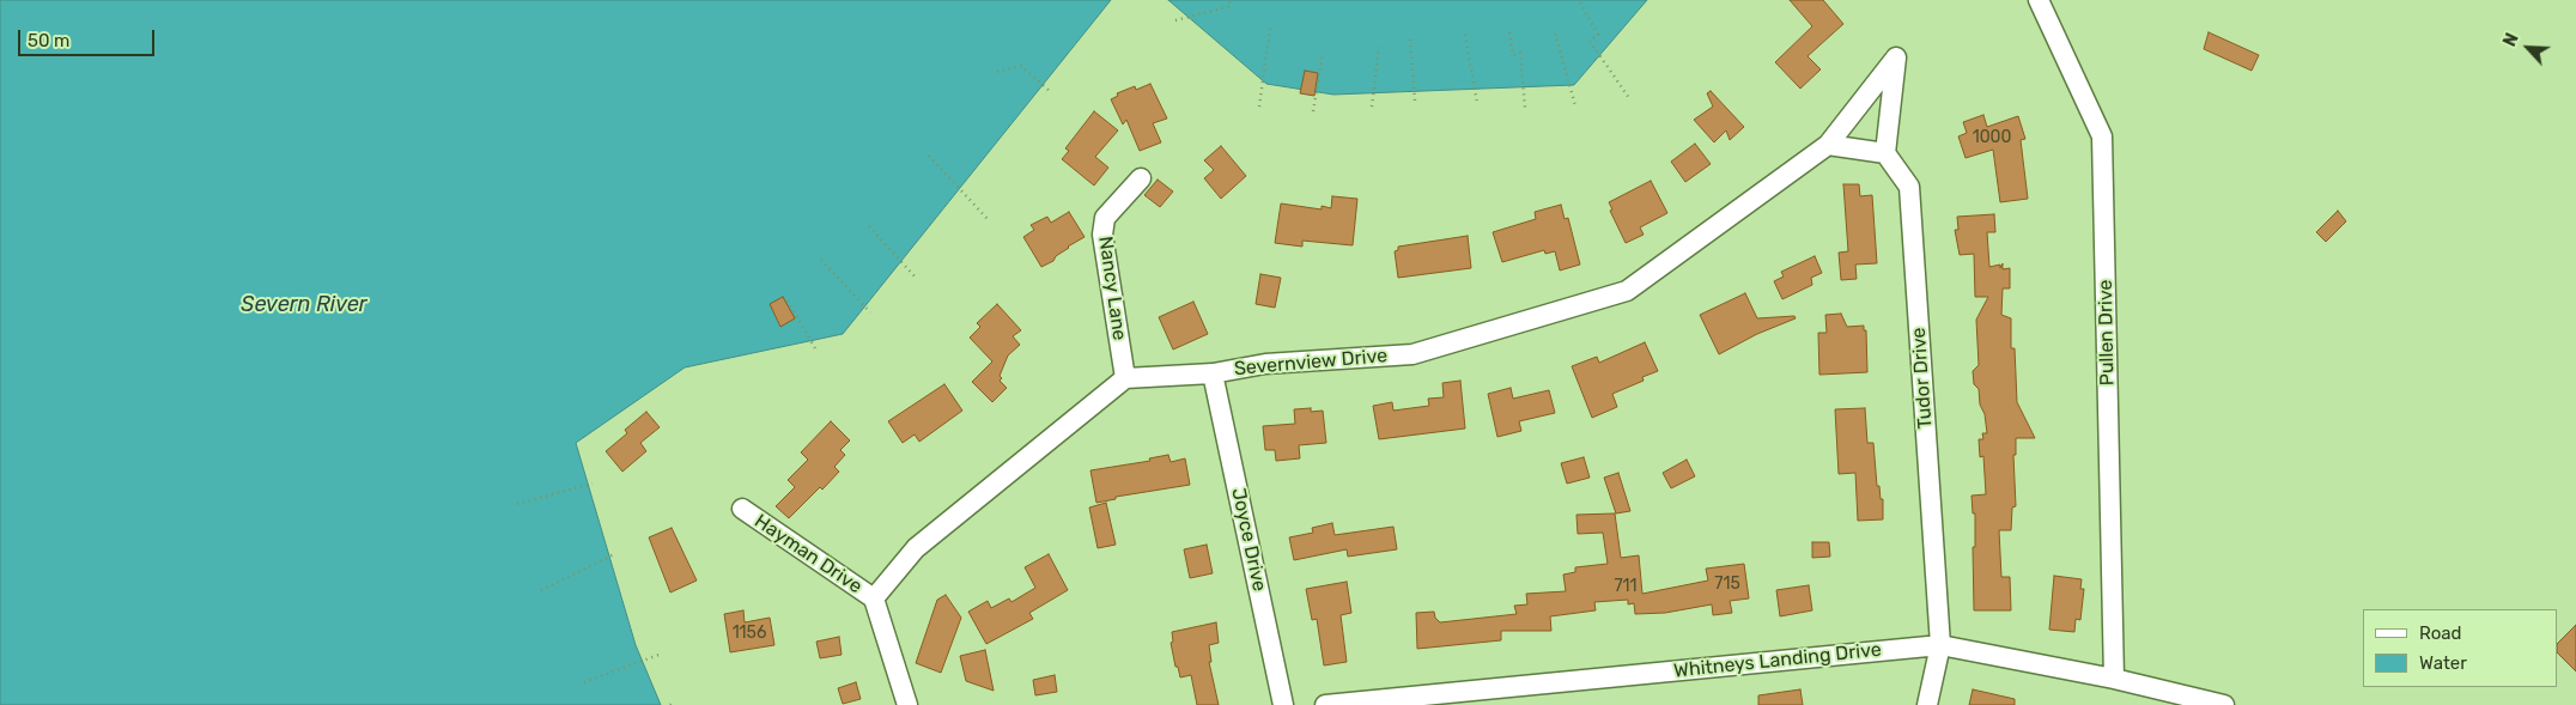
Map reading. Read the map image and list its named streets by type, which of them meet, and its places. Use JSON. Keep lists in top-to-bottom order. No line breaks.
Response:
{"streets":{"street":["Nancy Lane","Pullen Drive","Severnview Drive","Tudor Drive","Joyce Drive","Hayman Drive","Whitneys Landing Drive"]},"crossings":[["Nancy Lane","Severnview Drive"],["Pullen Drive","Whitneys Landing Drive"],["Severnview Drive","Tudor Drive"],["Severnview Drive","Joyce Drive"],["Tudor Drive","Whitneys Landing Drive"]],"water":["Severn River"],"house_numbers":["1000","715","711","1156"],"legend":["Road","Water"],"scale_bar":"50 m","north":"top left"}
